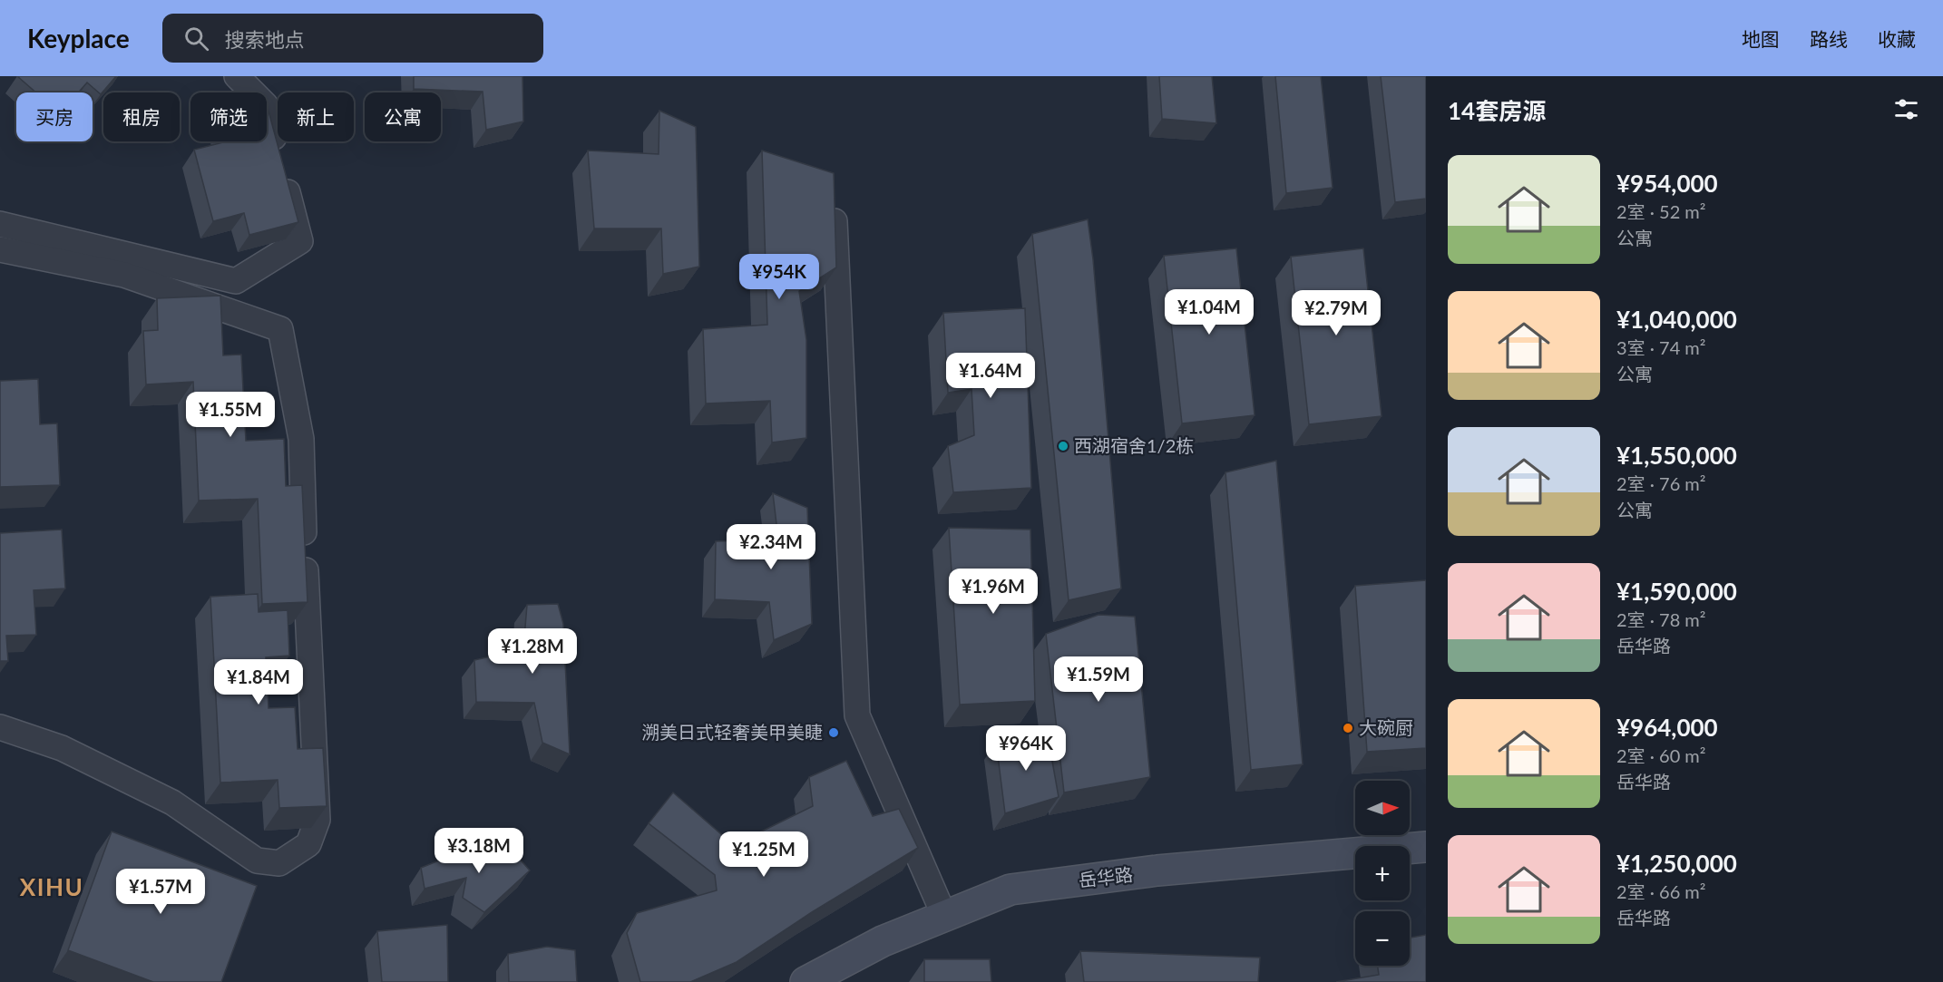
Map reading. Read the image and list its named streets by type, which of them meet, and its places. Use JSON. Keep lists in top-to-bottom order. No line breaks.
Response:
{"streets":{"street":["岳华路"]},"districts":["XIHU"],"places":["西湖宿舍1/2栋","大碗厨","溯美日式轻奢美甲美睫"],"north":"right","page":{"header":"Keyplace","search":"搜索地点","nav":["地图","路线","收藏"],"heading":"14套房源","chip":["买房","租房","筛选","新上","公寓"],"list":[{"name":"¥954,000","note":"2室 · 52 m² · 公寓"},{"name":"¥1,040,000","note":"3室 · 74 m² · 公寓"},{"name":"¥1,550,000","note":"2室 · 76 m² · 公寓"},{"name":"¥1,590,000","note":"2室 · 78 m² · 岳华路"},{"name":"¥964,000","note":"2室 · 60 m² · 岳华路"},{"name":"¥1,250,000","note":"2室 · 66 m² · 岳华路"}],"price":["¥954K","¥1.04M","¥2.79M","¥1.64M","¥1.55M","¥2.34M","¥1.96M","¥1.28M","¥1.59M","¥1.84M","¥964K","¥3.18M","¥1.25M","¥1.57M"],"map_buttons":["+","−"]}}
